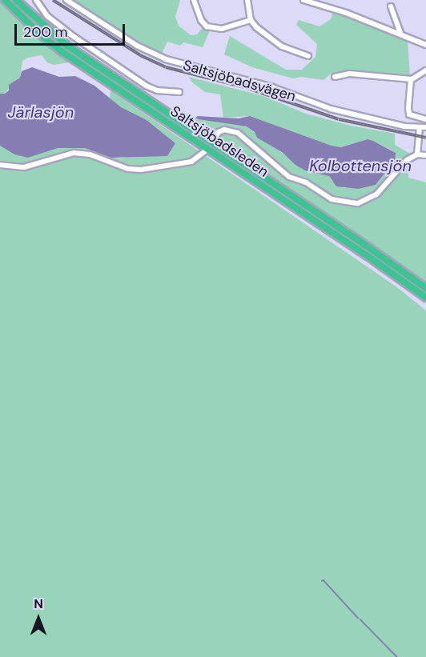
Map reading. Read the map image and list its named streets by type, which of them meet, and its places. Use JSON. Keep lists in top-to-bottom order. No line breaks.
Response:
{"streets":{"highway":["Saltsjöbadsleden"],"street":["Saltsjöbadsvägen"]},"water":["Järlasjön","Kolbottensjön"],"scale_bar":"200 m","north":"top"}
